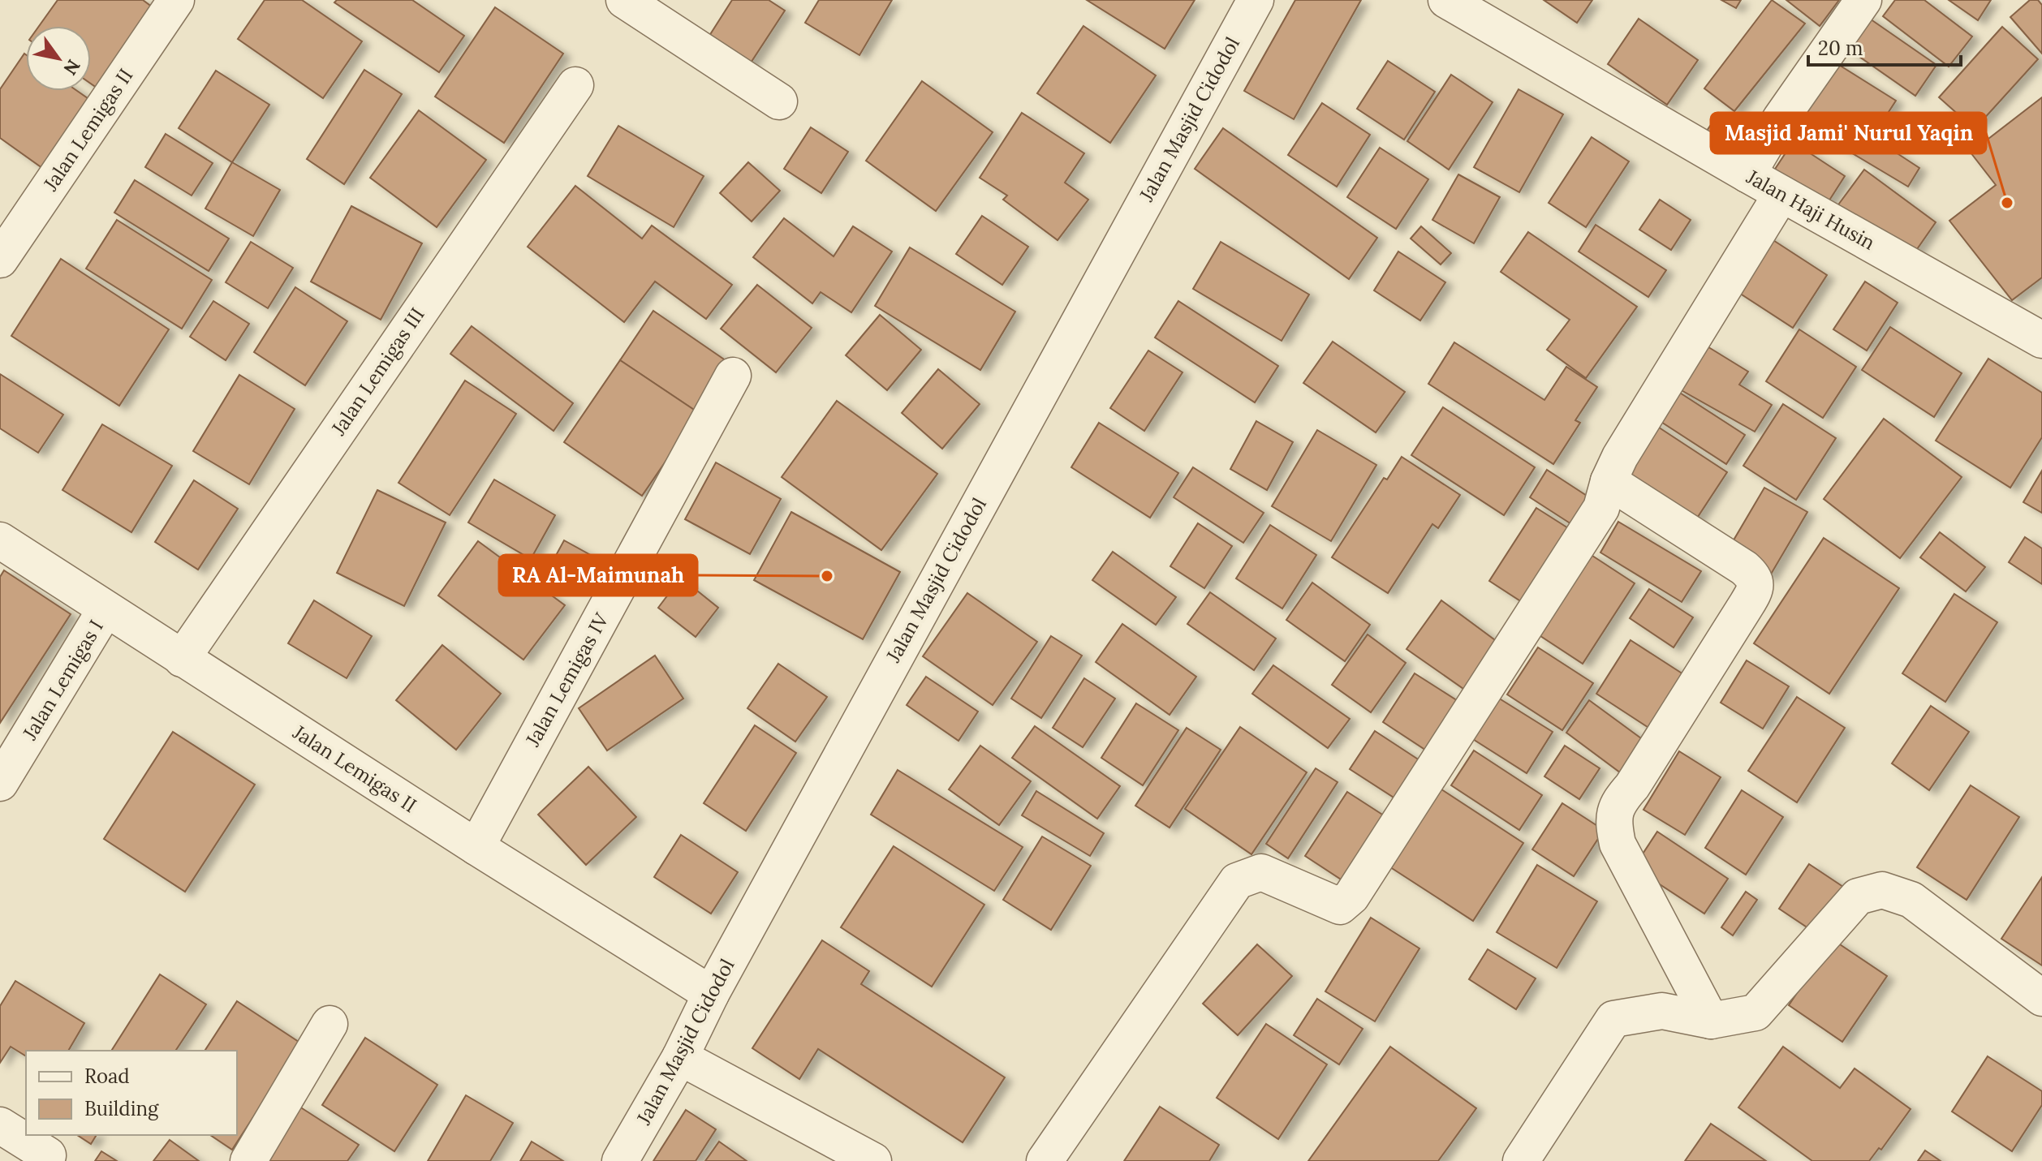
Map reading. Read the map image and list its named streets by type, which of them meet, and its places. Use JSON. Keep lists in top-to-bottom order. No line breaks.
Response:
{"streets":{"street":["Jalan Masjid Cidodol","Jalan Lemigas II","Jalan Haji Husin","Jalan Lemigas III","Jalan Lemigas I","Jalan Lemigas IV"]},"crossings":[["Jalan Masjid Cidodol","Jalan Lemigas II"],["Jalan Lemigas II","Jalan Lemigas III"],["Jalan Lemigas II","Jalan Lemigas I"],["Jalan Lemigas II","Jalan Lemigas IV"]],"places":["Masjid Jami' Nurul Yaqin","RA Al-Maimunah"],"legend":["Road","Building"],"scale_bar":"20 m","north":"bottom right"}
